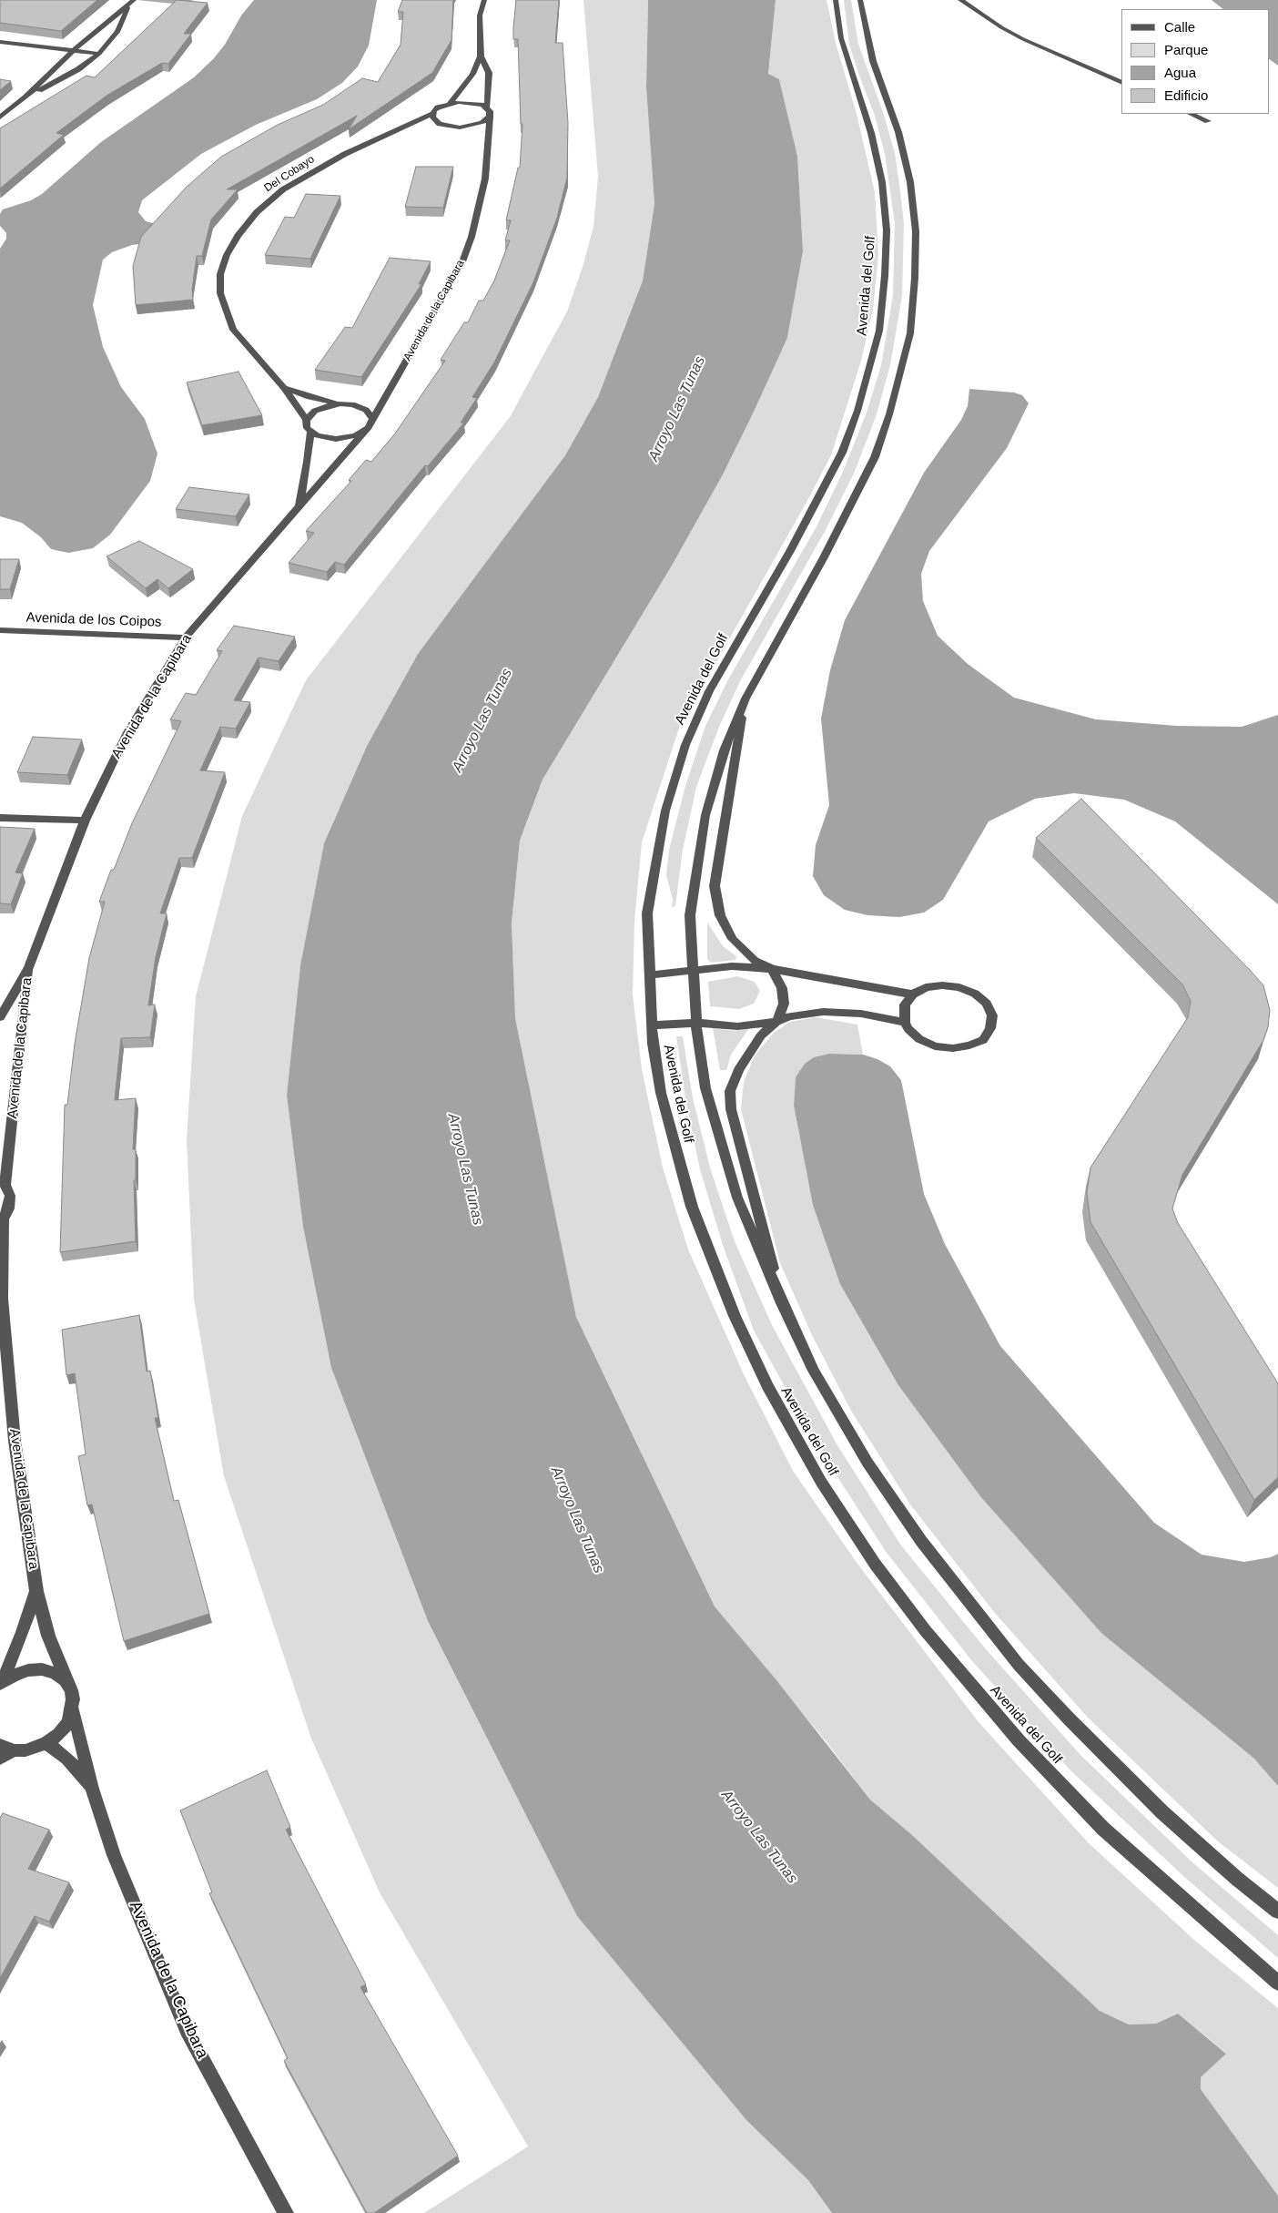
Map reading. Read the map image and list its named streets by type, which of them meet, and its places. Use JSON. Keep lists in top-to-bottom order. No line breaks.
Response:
{"streets":{"street":["Del Cobayo","Avenida del Golf","Avenida de la Capibara","Avenida de los Coipos"]},"crossings":[["Del Cobayo","Avenida de la Capibara"],["Avenida de la Capibara","Avenida de los Coipos"]],"water":["Arroyo Las Tunas"],"legend":["Calle","Parque","Agua","Edificio"]}
